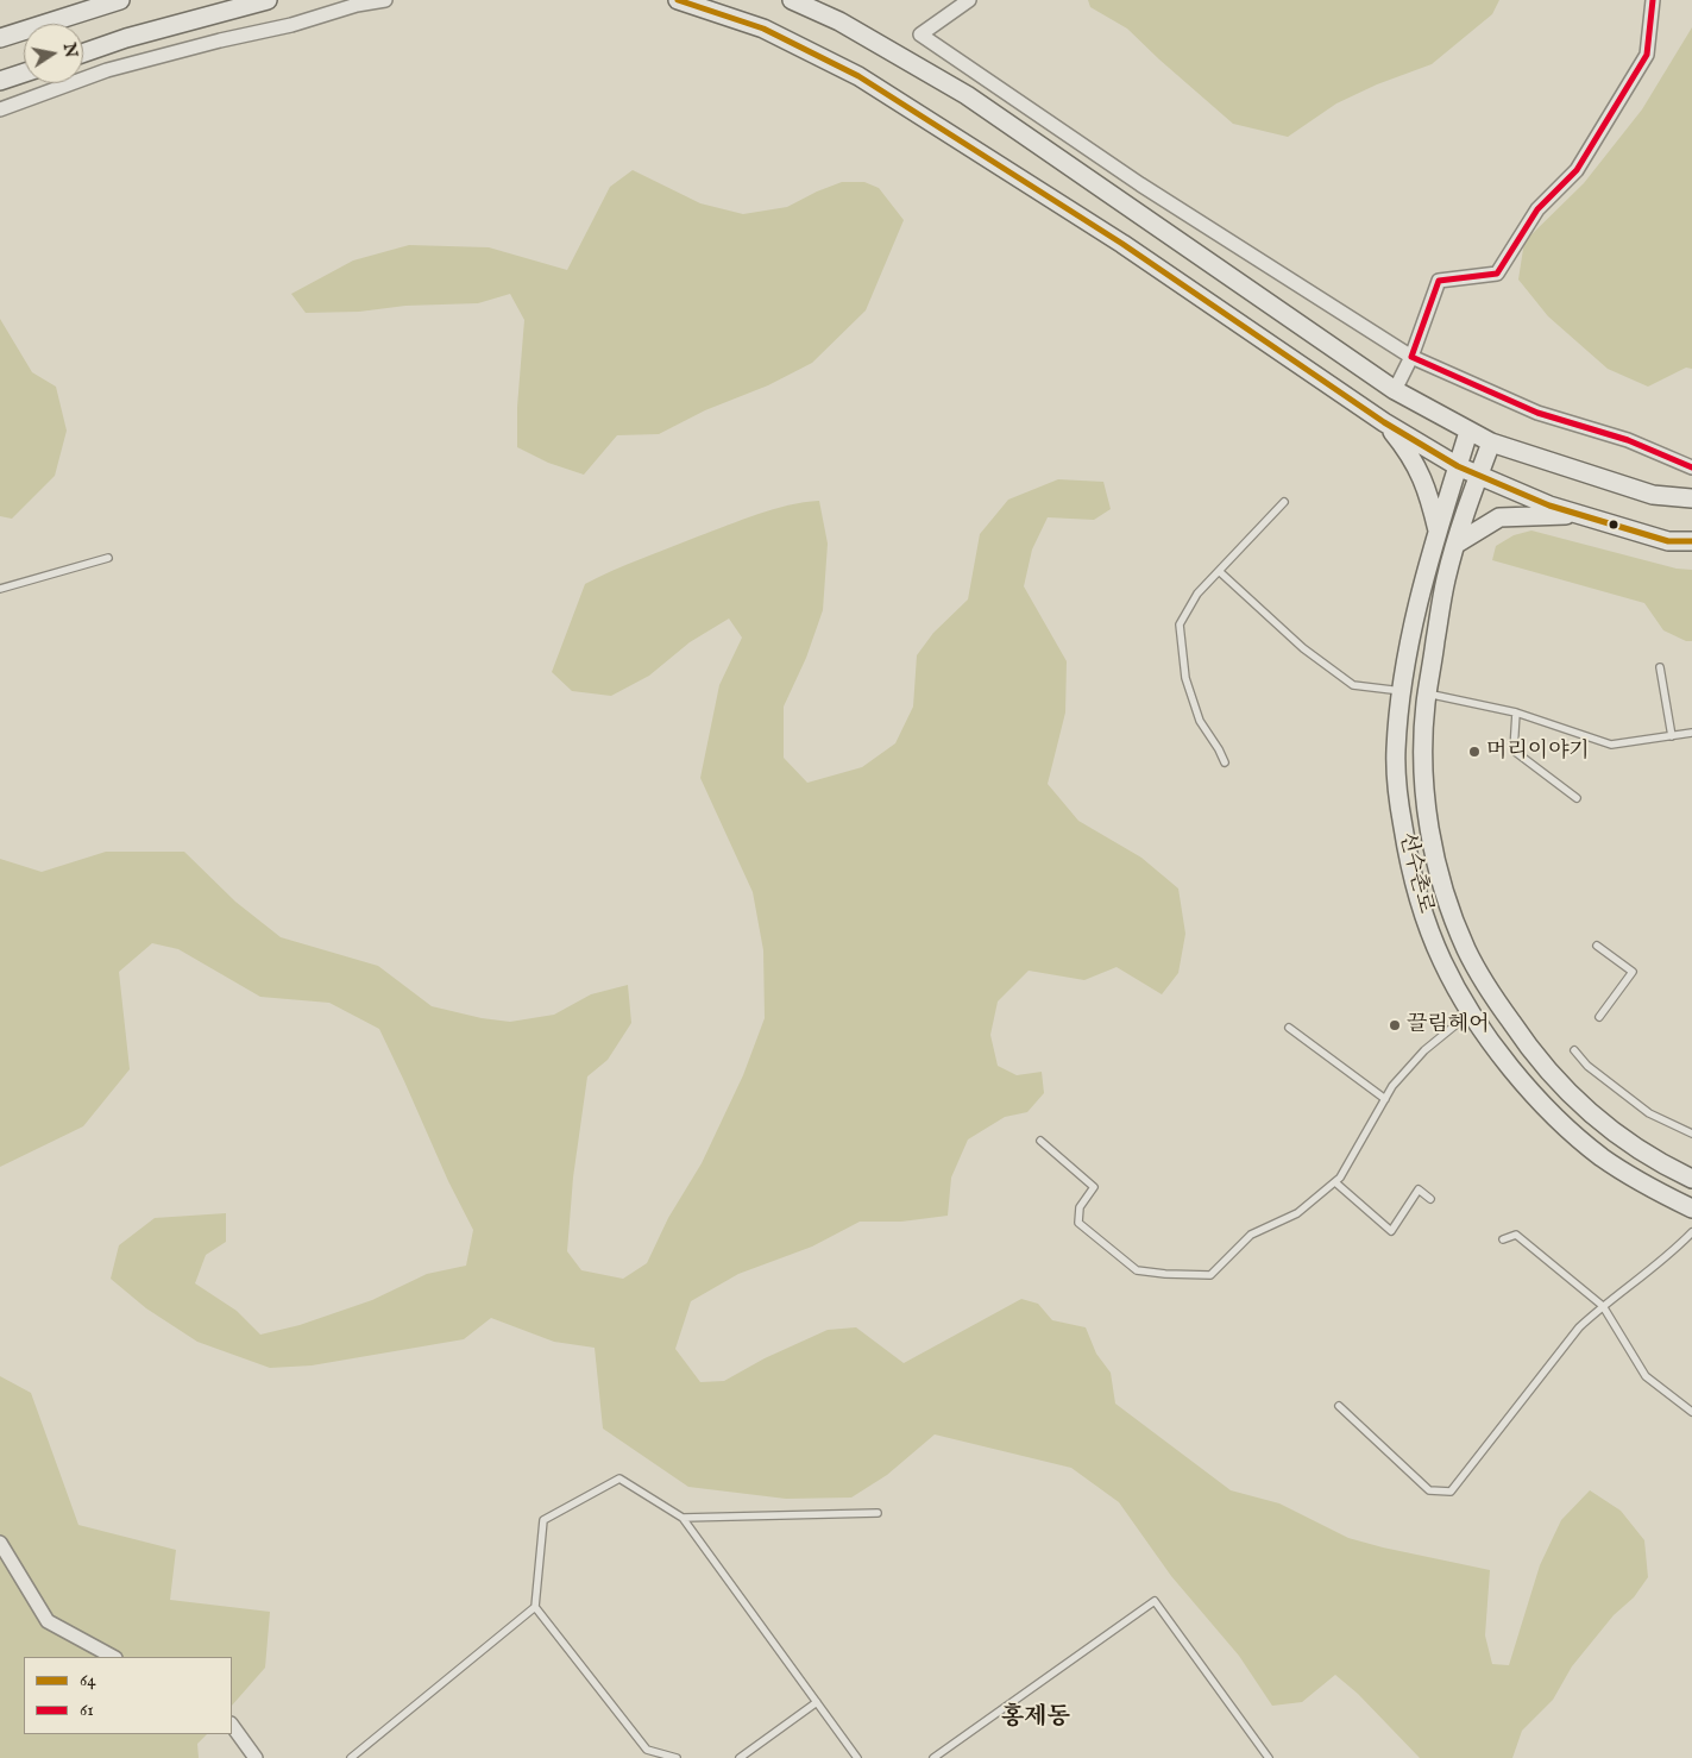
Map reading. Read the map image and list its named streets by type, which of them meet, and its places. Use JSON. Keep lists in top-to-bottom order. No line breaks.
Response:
{"streets":{"street":["선수촌로"]},"districts":["홍제동"],"places":["머리이야기","끌림헤어"],"lines":["transit line 64","transit line 61"],"legend":["64","61"],"north":"right"}
